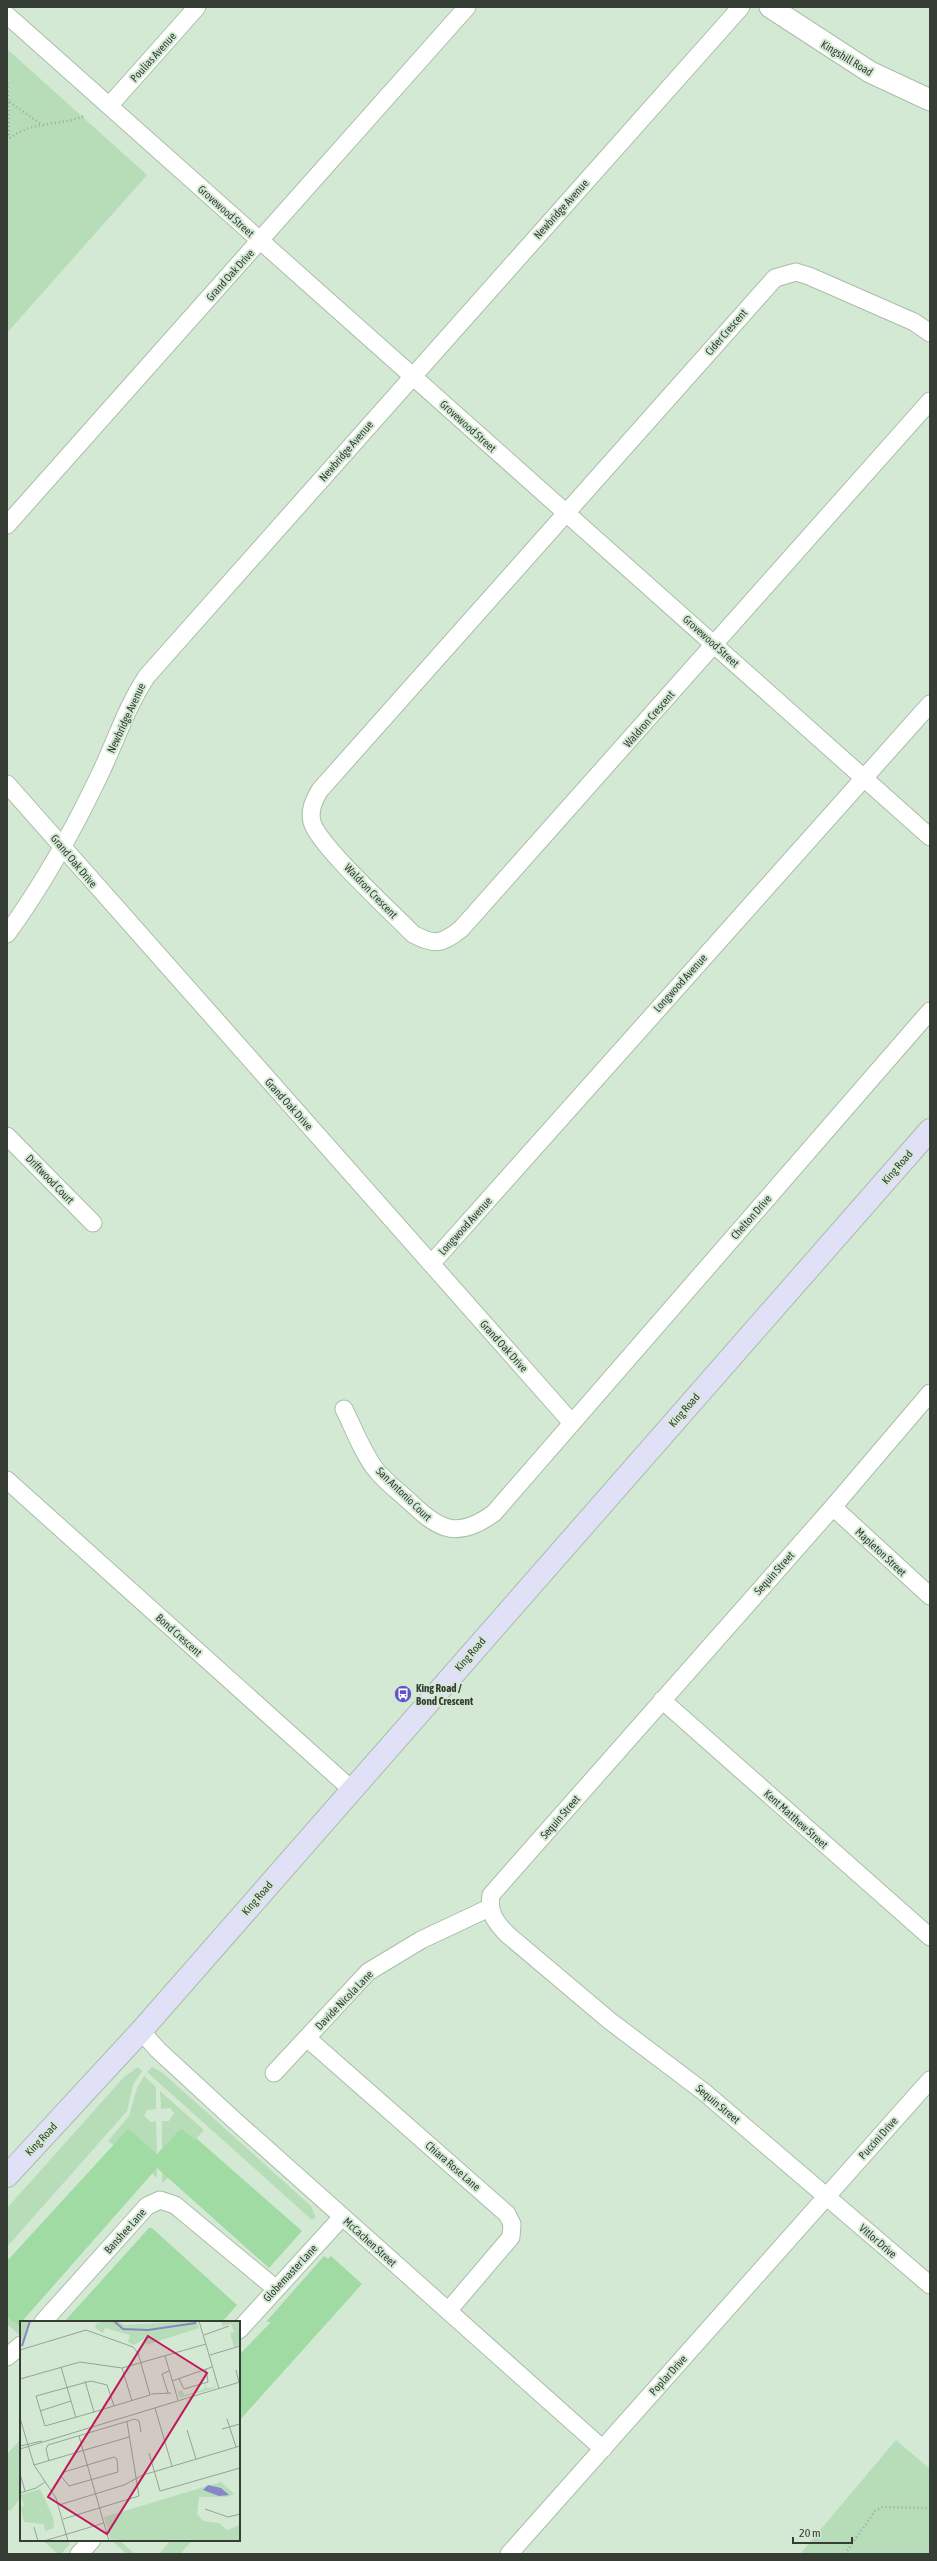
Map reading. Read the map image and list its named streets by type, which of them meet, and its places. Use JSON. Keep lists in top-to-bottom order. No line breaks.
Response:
{"streets":{"main road":["King Road"],"street":["Poulias Avenue","Kingshill Road","Newbridge Avenue","Grovewood Street","Grand Oak Drive","Cider Crescent","Waldron Crescent","Longwood Avenue","Driftwood Court","Chelton Drive","San Antonio Court","Mapleton Street","Sequin Street","Bond Crescent","Kent Matthew Street","Davide Nicola Lane","Puccini Drive","Chiara Rose Lane","Banshee Lane","Vitlor Drive","McCachen Street","Globemaster Lane","Poplar Drive"]},"crossings":[["Poulias Avenue","Grovewood Street"],["Newbridge Avenue","Grovewood Street"],["Newbridge Avenue","Grand Oak Drive"],["Grovewood Street","Grand Oak Drive"],["Grovewood Street","Cider Crescent"],["Grovewood Street","Waldron Crescent"],["Grovewood Street","Longwood Avenue"],["Grand Oak Drive","Longwood Avenue"],["Grand Oak Drive","Chelton Drive"],["Grand Oak Drive","San Antonio Court"],["Cider Crescent","Waldron Crescent"],["King Road","Bond Crescent"],["King Road","McCachen Street"],["Chelton Drive","San Antonio Court"],["Mapleton Street","Sequin Street"],["Sequin Street","Kent Matthew Street"],["Sequin Street","Davide Nicola Lane"],["Sequin Street","Puccini Drive"],["Sequin Street","Vitlor Drive"],["Sequin Street","Poplar Drive"],["Davide Nicola Lane","Chiara Rose Lane"],["Puccini Drive","Vitlor Drive"],["Puccini Drive","Poplar Drive"],["Chiara Rose Lane","McCachen Street"],["Banshee Lane","Globemaster Lane"],["Vitlor Drive","Poplar Drive"],["McCachen Street","Globemaster Lane"],["McCachen Street","Poplar Drive"]],"places":{"bus stop":["King Road / Bond Crescent"]},"scale_bar":"20 m"}
